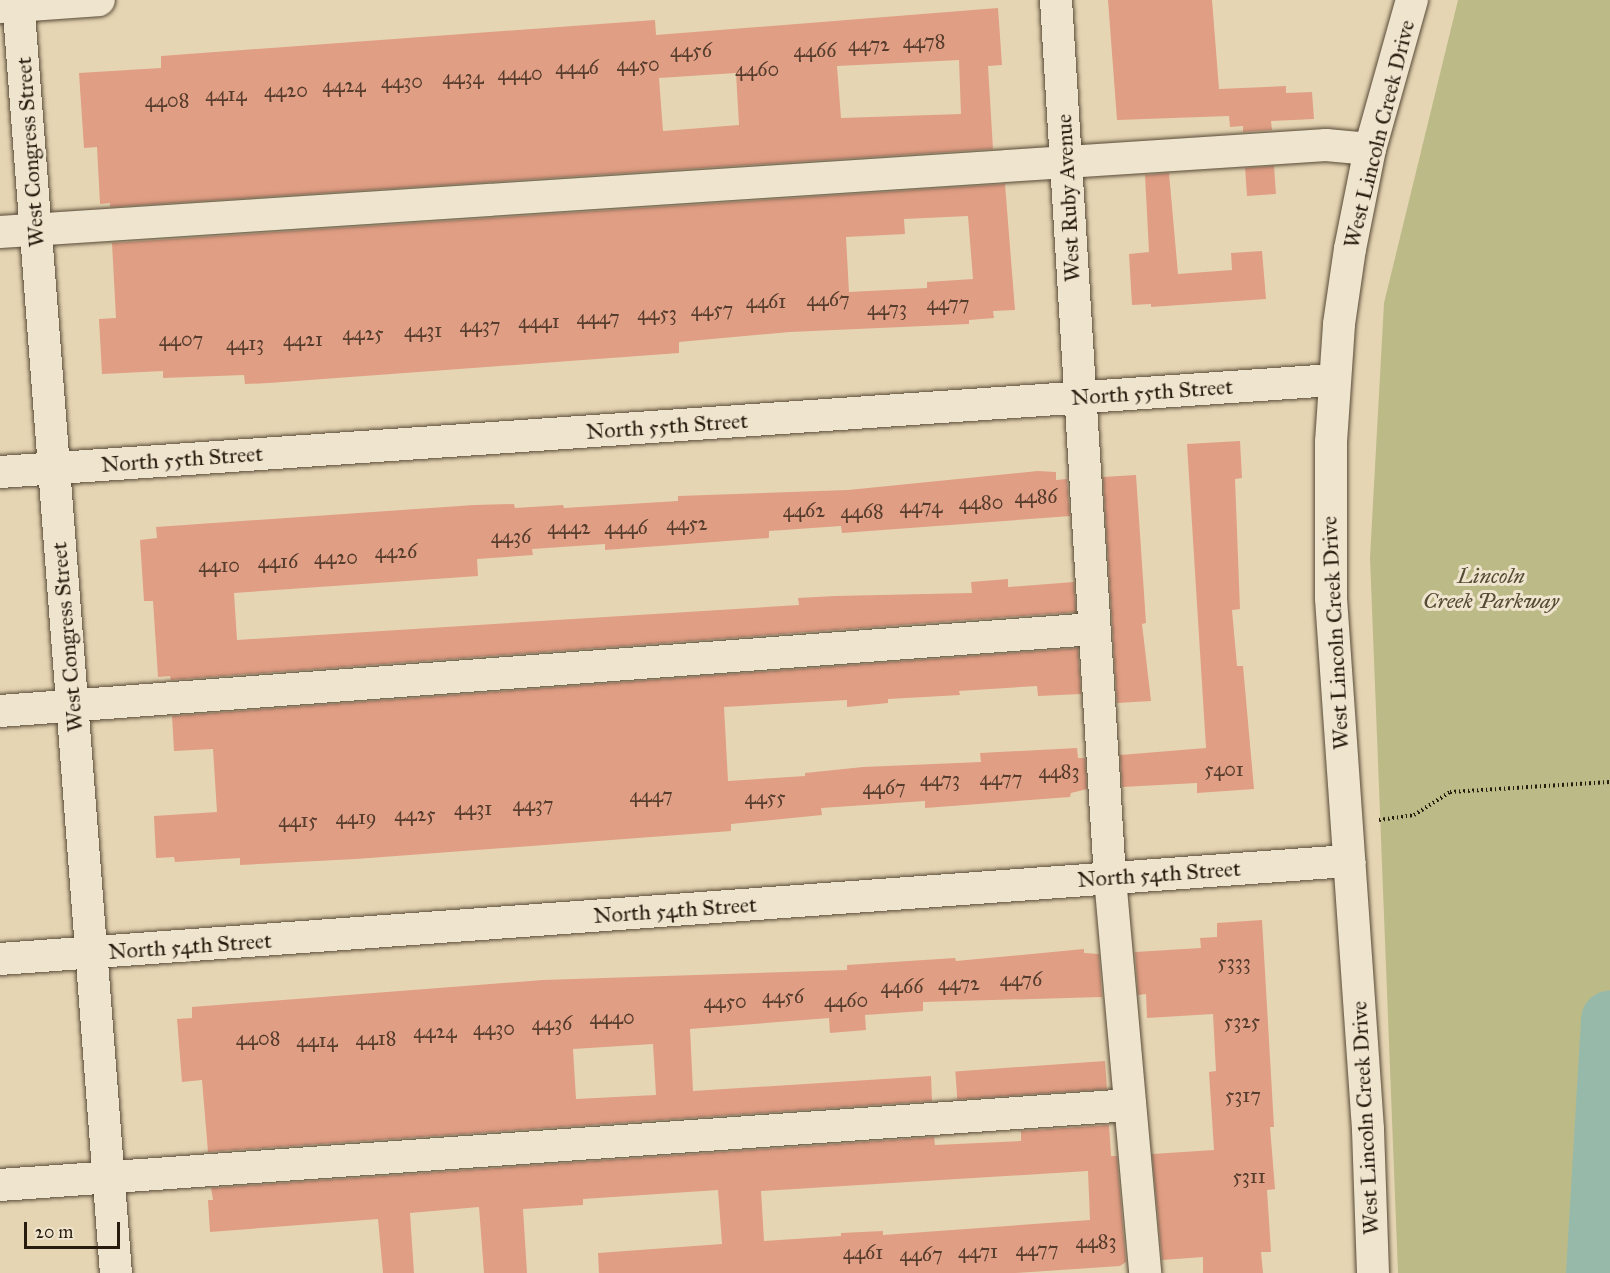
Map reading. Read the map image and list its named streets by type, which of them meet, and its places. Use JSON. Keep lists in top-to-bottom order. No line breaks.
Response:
{"streets":{"street":["West Lincoln Creek Drive","West Congress Street","West Ruby Avenue","North 55th Street","North 54th Street"]},"crossings":[["West Lincoln Creek Drive","North 55th Street"],["West Lincoln Creek Drive","North 54th Street"],["West Congress Street","North 55th Street"],["West Congress Street","North 54th Street"],["West Ruby Avenue","North 55th Street"],["West Ruby Avenue","North 54th Street"]],"parks":["Lincoln Creek Parkway"],"house_numbers":["4478","4472","4456","4466","4450","4446","4460","4440","4434","4430","4424","4420","4414","4408","4467","4461","4477","4473","4457","4453","4447","4441","4437","4431","4425","4407","4421","4413","4486","4480","4474","4462","4468","4452","4442","4446","4436","4426","4420","4416","4410","5401","4483","4477","4473","4467","4447","4455","4437","4431","4425","4419","4415","5333","4476","4472","4466","4456","4460","4450","4440","5325","4436","4430","4424","4408","4418","4414","5317","5311","4483","4477","4471","4461","4467"],"scale_bar":"20 m"}
